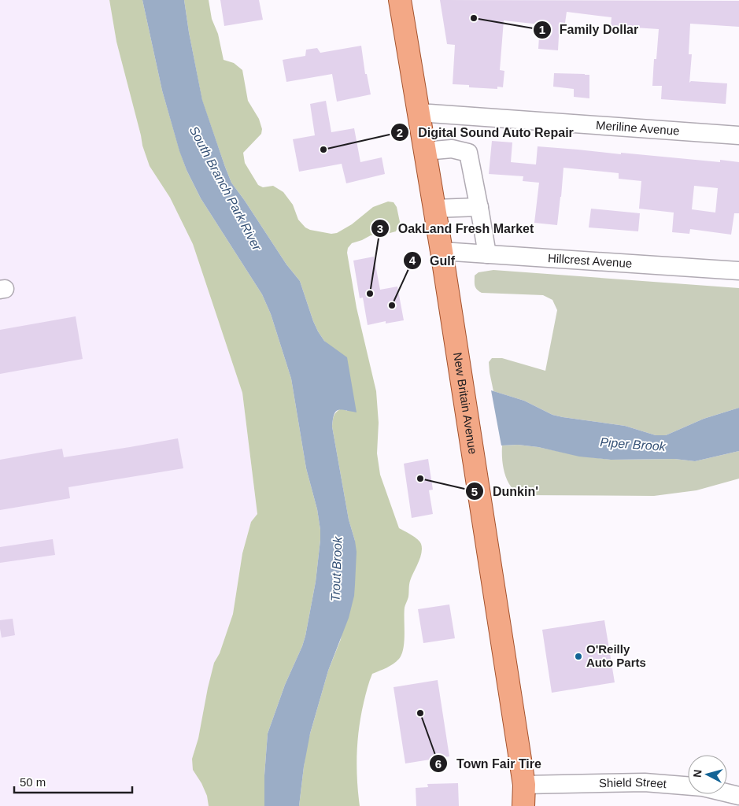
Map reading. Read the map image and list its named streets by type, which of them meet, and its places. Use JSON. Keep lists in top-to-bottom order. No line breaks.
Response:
{"streets":{"main road":["New Britain Avenue"],"street":["Meriline Avenue","Hillcrest Avenue","Shield Street"]},"crossings":[["Meriline Avenue","New Britain Avenue"],["Hillcrest Avenue","New Britain Avenue"],["New Britain Avenue","Shield Street"]],"water":["South Branch Park River","Piper Brook","Trout Brook"],"places":["Family Dollar","Digital Sound Auto Repair","OakLand Fresh Market","Gulf","Dunkin'","O'Reilly Auto Parts","Town Fair Tire"],"scale_bar":"50 m","north":"left"}
